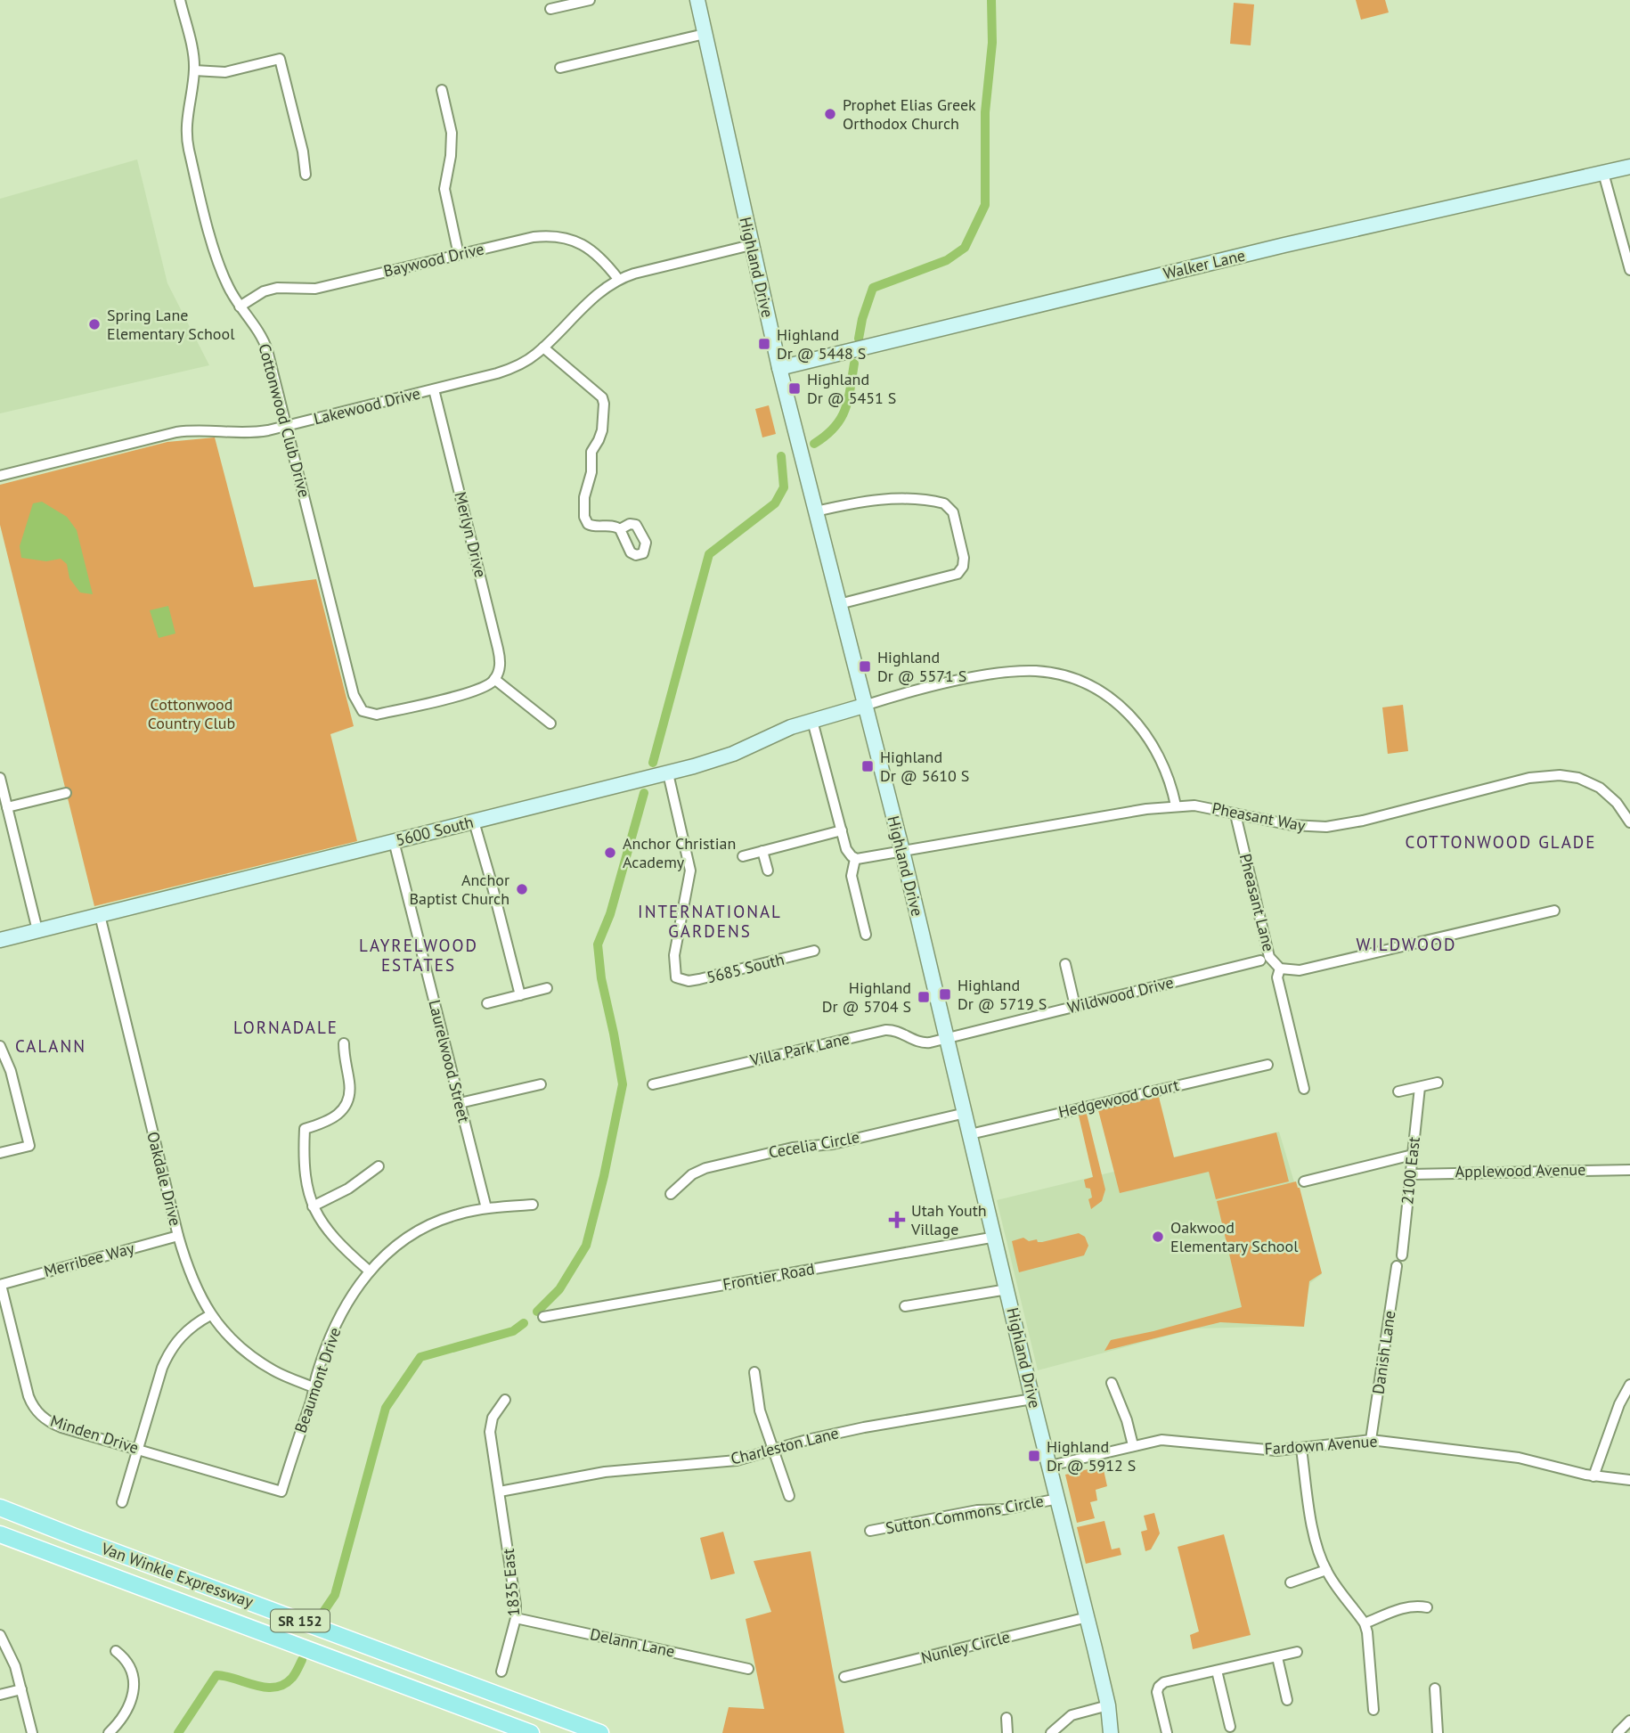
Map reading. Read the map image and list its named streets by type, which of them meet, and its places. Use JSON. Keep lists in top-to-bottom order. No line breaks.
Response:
{"streets":{"main road":["Walker Lane","Highland Drive","5600 South","Van Winkle Expressway","SR 152"],"street":["Baywood Drive","Lakewood Drive","Cottonwood Club Drive","Merlyn Drive","Pheasant Way","Pheasant Lane","5685 South","Wildwood Drive","Villa Park Lane","Laurelwood Street","Hedgewood Court","Cecelia Circle","2100 East","Applewood Avenue","Oakdale Drive","Merribee Way","Frontier Road","Danish Lane","Beaumont Drive","Minden Drive","Fardown Avenue","Charleston Lane","Sutton Commons Circle","1835 East","Delann Lane","Nunley Circle"]},"crossings":[["Baywood Drive","Lakewood Drive"],["Baywood Drive","Cottonwood Club Drive"],["Walker Lane","Highland Drive"],["Highland Drive","Lakewood Drive"],["Highland Drive","Pheasant Way"],["Highland Drive","5600 South"],["Highland Drive","Wildwood Drive"],["Highland Drive","Villa Park Lane"],["Highland Drive","Hedgewood Court"],["Highland Drive","Cecelia Circle"],["Highland Drive","Frontier Road"],["Highland Drive","Fardown Avenue"],["Highland Drive","Charleston Lane"],["Highland Drive","Sutton Commons Circle"],["Highland Drive","Nunley Circle"],["Lakewood Drive","Cottonwood Club Drive"],["Lakewood Drive","Merlyn Drive"],["Cottonwood Club Drive","Merlyn Drive"],["Pheasant Way","Pheasant Lane"],["5600 South","5685 South"],["5600 South","Laurelwood Street"],["5600 South","Oakdale Drive"],["Wildwood Drive","Villa Park Lane"],["Laurelwood Street","Beaumont Drive"],["2100 East","Applewood Avenue"],["Oakdale Drive","Merribee Way"],["Oakdale Drive","Beaumont Drive"],["Merribee Way","Minden Drive"],["Danish Lane","Fardown Avenue"],["Beaumont Drive","Minden Drive"],["Charleston Lane","1835 East"],["1835 East","Delann Lane"]],"districts":["COTTONWOOD GLADE","INTERNATIONAL GARDENS","WILDWOOD","LAYRELWOOD ESTATES","LORNADALE","CALANN"],"parks":["Cottonwood Country Club"],"places":{"other":["Prophet Elias Greek Orthodox Church","Spring Lane Elementary School","Anchor Christian Academy","Anchor Baptist Church","Oakwood Elementary School"],"transit":["Highland Dr @ 5448 S","Highland Dr @ 5451 S","Highland Dr @ 5571 S","Highland Dr @ 5610 S","Highland Dr @ 5719 S","Highland Dr @ 5704 S","Highland Dr @ 5912 S"],"health":["Utah Youth Village"]}}
